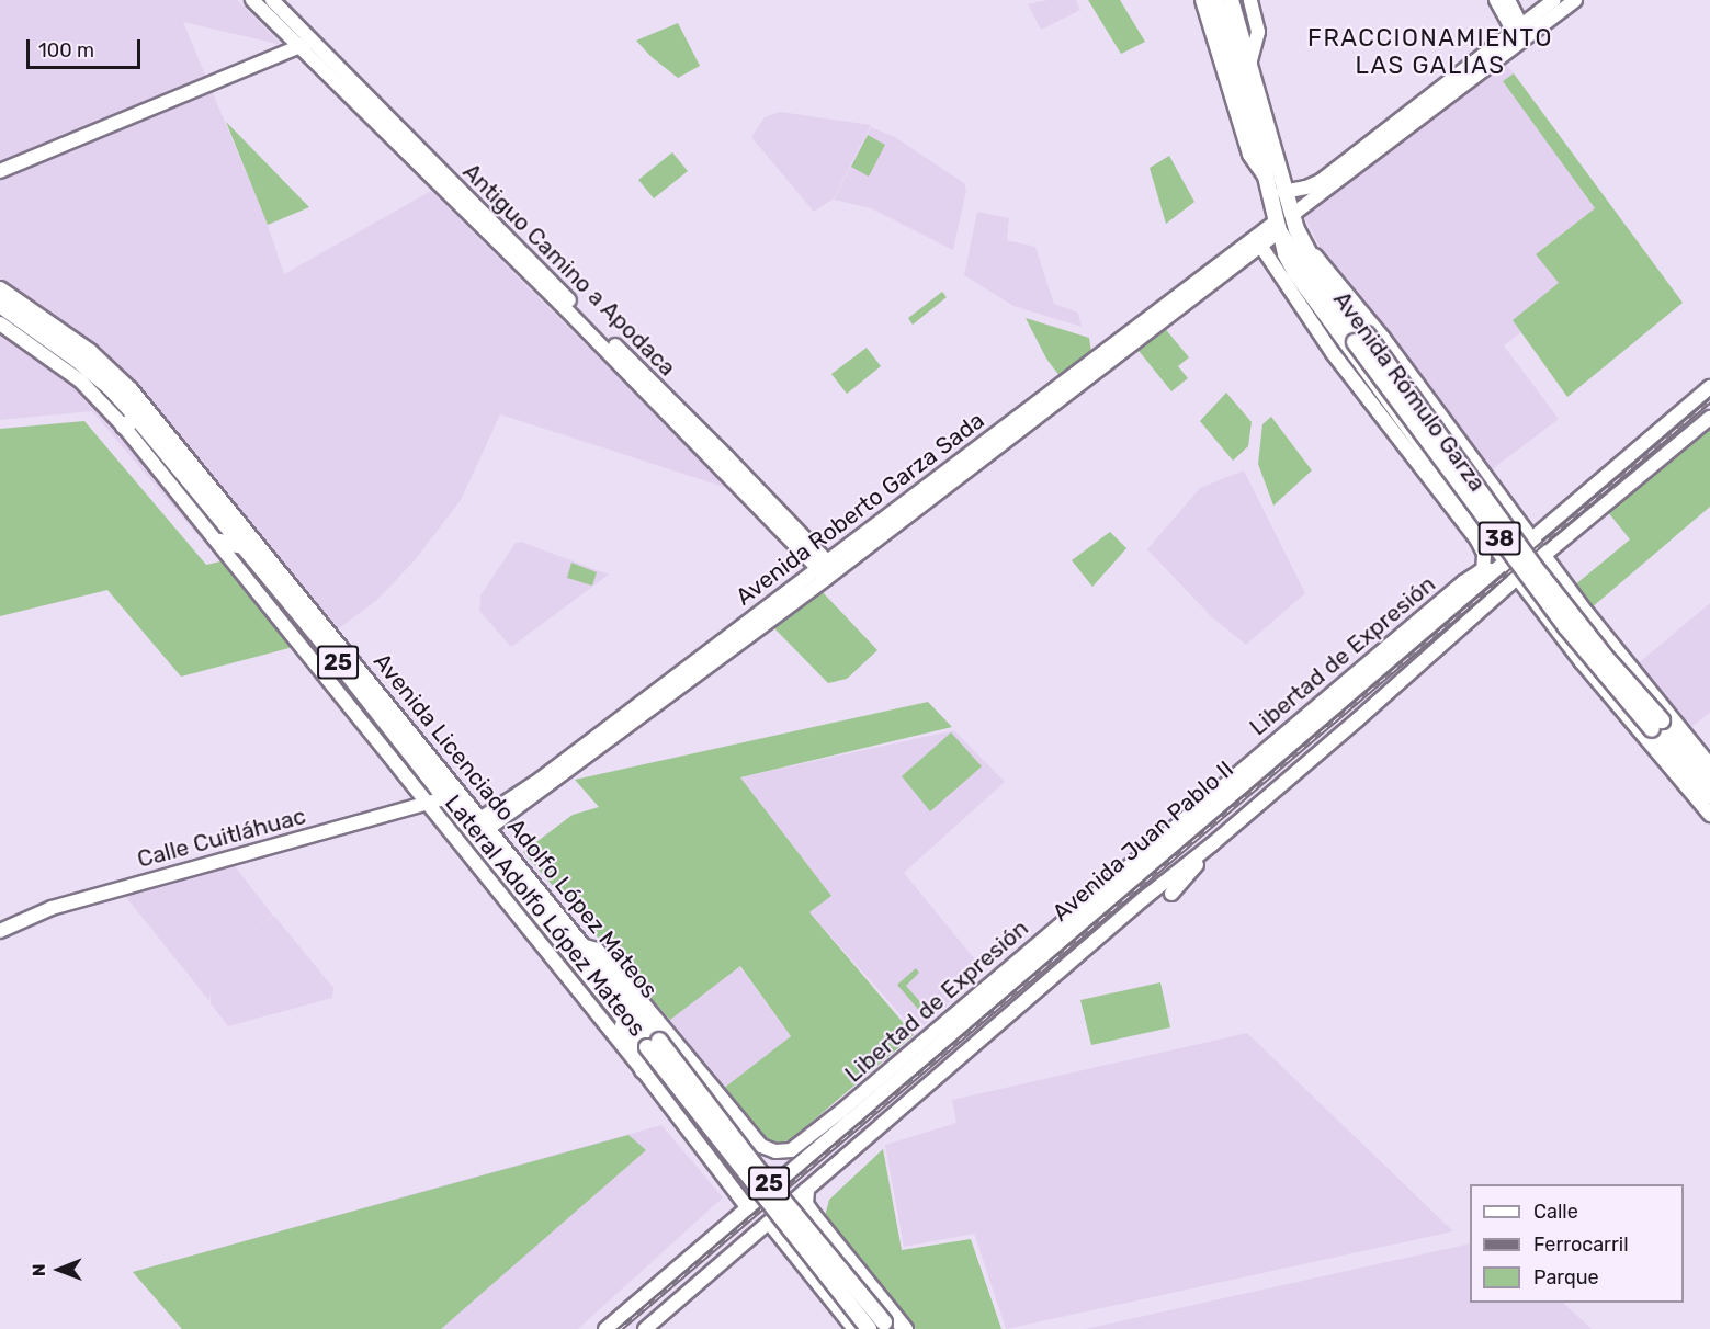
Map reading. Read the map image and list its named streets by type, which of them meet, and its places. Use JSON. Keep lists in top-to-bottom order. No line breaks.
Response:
{"streets":{"main road":["Avenida Rómulo Garza","38","25","Avenida Licenciado Adolfo López Mateos"],"street":["Antiguo Camino a Apodaca","Avenida Roberto Garza Sada","Libertad de Expresión","Calle Cuitláhuac","Avenida Juan Pablo II","Lateral Adolfo López Mateos"]},"crossings":[["Antiguo Camino a Apodaca","Avenida Roberto Garza Sada"],["Avenida Rómulo Garza","Avenida Roberto Garza Sada"],["Avenida Rómulo Garza","Libertad de Expresión"],["Avenida Rómulo Garza","Avenida Juan Pablo II"],["Avenida Roberto Garza Sada","Avenida Licenciado Adolfo López Mateos"],["Libertad de Expresión","Avenida Licenciado Adolfo López Mateos"],["Libertad de Expresión","Avenida Juan Pablo II"],["Avenida Licenciado Adolfo López Mateos","Calle Cuitláhuac"],["Avenida Licenciado Adolfo López Mateos","Lateral Adolfo López Mateos"],["Calle Cuitláhuac","Lateral Adolfo López Mateos"],["Avenida Juan Pablo II","Lateral Adolfo López Mateos"]],"districts":["FRACCIONAMIENTO LAS GALIAS"],"legend":["Calle","Ferrocarril","Parque"],"scale_bar":"100 m","north":"left"}
